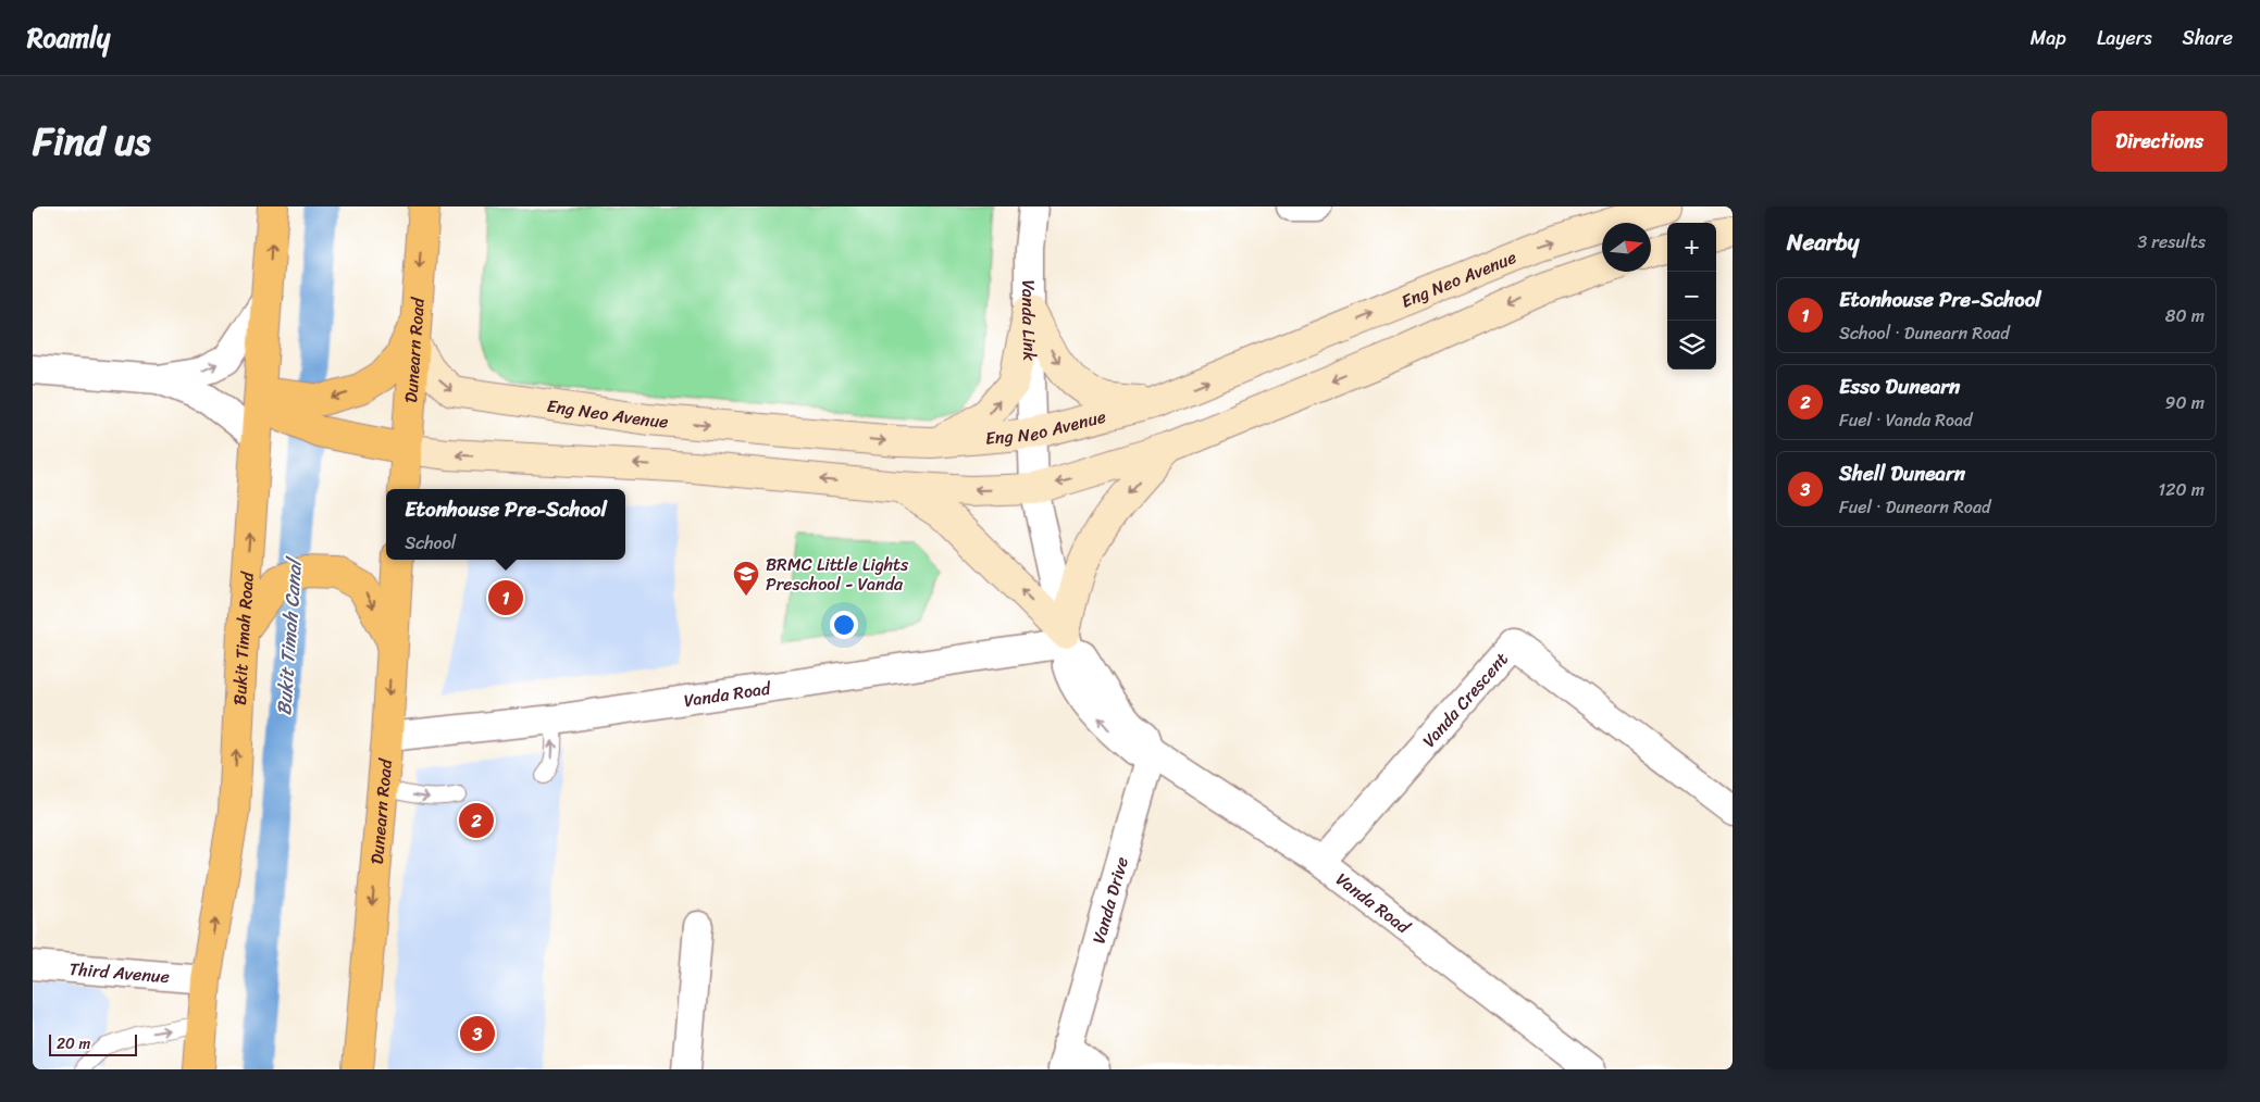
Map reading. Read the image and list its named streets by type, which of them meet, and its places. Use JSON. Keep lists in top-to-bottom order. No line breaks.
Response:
{"streets":{"highway":["Dunearn Road","Bukit Timah Road"],"main road":["Eng Neo Avenue"],"street":["Vanda Link","Vanda Road","Vanda Crescent","Vanda Drive","Third Avenue"]},"crossings":[["Eng Neo Avenue","Vanda Link"],["Eng Neo Avenue","Dunearn Road"],["Dunearn Road","Vanda Road"],["Bukit Timah Road","Third Avenue"],["Vanda Road","Vanda Crescent"],["Vanda Road","Vanda Drive"]],"one_way":["Dunearn Road","Bukit Timah Road"],"water":["Bukit Timah Canal"],"places":{"school or university":["BRMC Little Lights Preschool - Vanda"]},"scale_bar":"20 m","north":"right","page":{"header":"Roamly","nav":["Map","Layers","Share"],"title":"Find us","buttons":"Directions","heading":["Nearby","3 results"],"map_buttons":["+","−"],"list":[{"mark":"1","name":"Etonhouse Pre-School","note":"School · Dunearn Road","value":"80 m"},{"mark":"2","name":"Esso Dunearn","note":"Fuel · Vanda Road","value":"90 m"},{"mark":"3","name":"Shell Dunearn","note":"Fuel · Dunearn Road","value":"120 m"}],"popup":["Etonhouse Pre-School","School"],"pins":["1","2","3"],"scale":"20 m"}}
